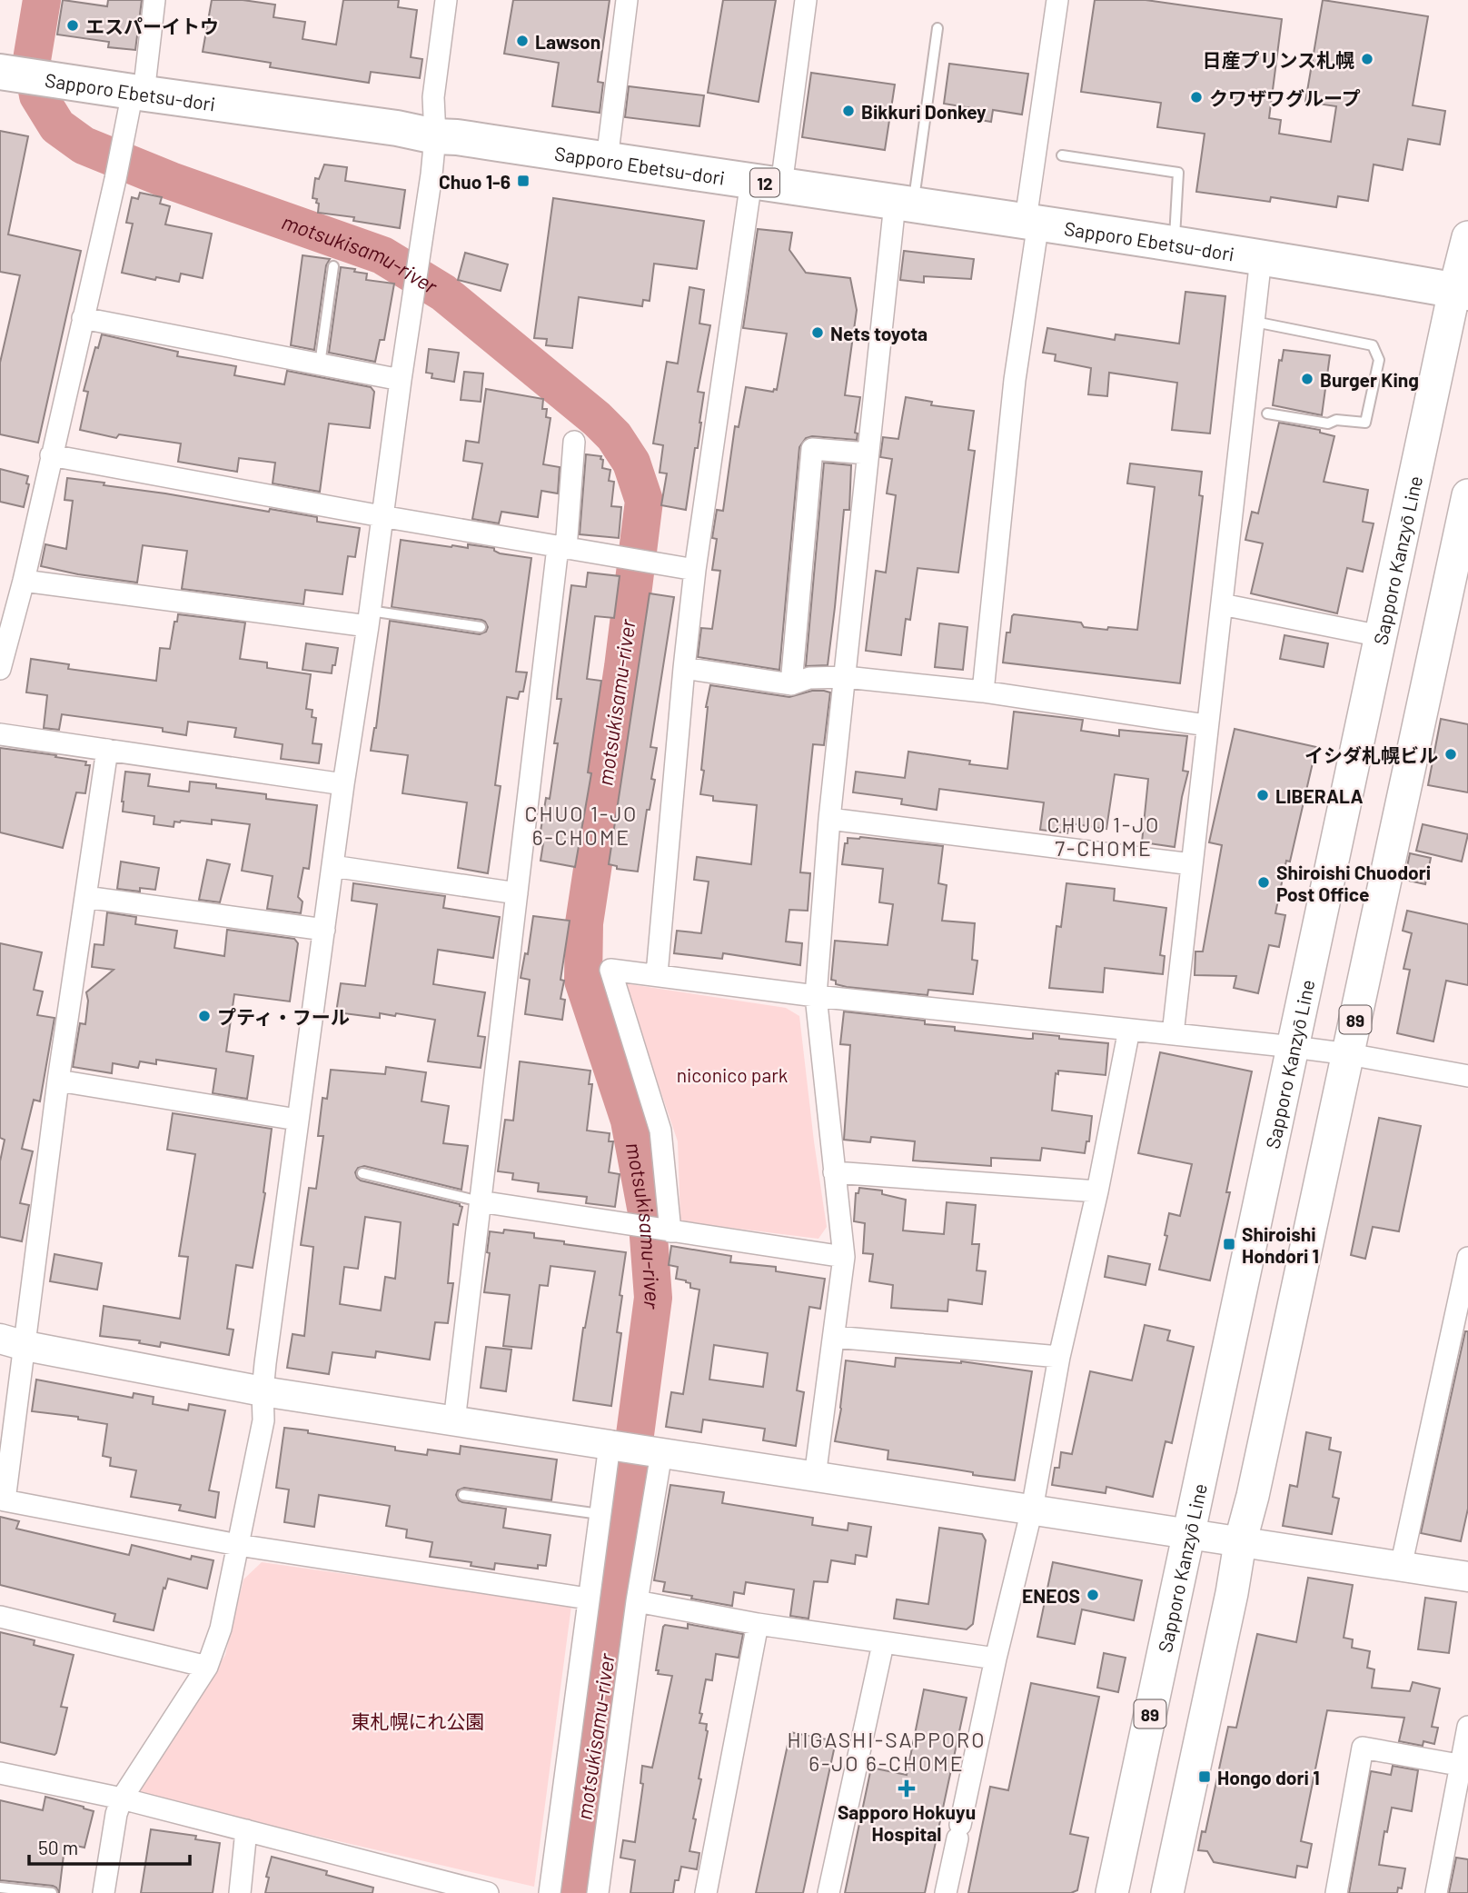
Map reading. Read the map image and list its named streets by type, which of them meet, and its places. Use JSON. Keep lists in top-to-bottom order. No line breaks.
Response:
{"streets":{"highway":["Sapporo Ebetsu-dori","12"],"main road":["Sapporo Kanzyō Line","89"]},"crossings":[["Sapporo Ebetsu-dori","Sapporo Kanzyō Line"]],"districts":["CHUO 1-JO 6-CHOME","CHUO 1-JO 7-CHOME","HIGASHI-SAPPORO 6-JO 6-CHOME"],"water":["motsukisamu-river"],"parks":["niconico park","東札幌にれ公園"],"places":{"other":["エスパーイトウ","Lawson","日産プリンス札幌","クワザワグループ","Bikkuri Donkey","Nets toyota","Burger King","イシダ札幌ビル","LIBERALA","Shiroishi Chuodori Post Office","プティ・フール","ENEOS"],"transit":["Chuo 1-6","Shiroishi Hondori 1","Hongo dori 1"],"health":["Sapporo Hokuyu Hospital"]},"scale_bar":"50 m"}
